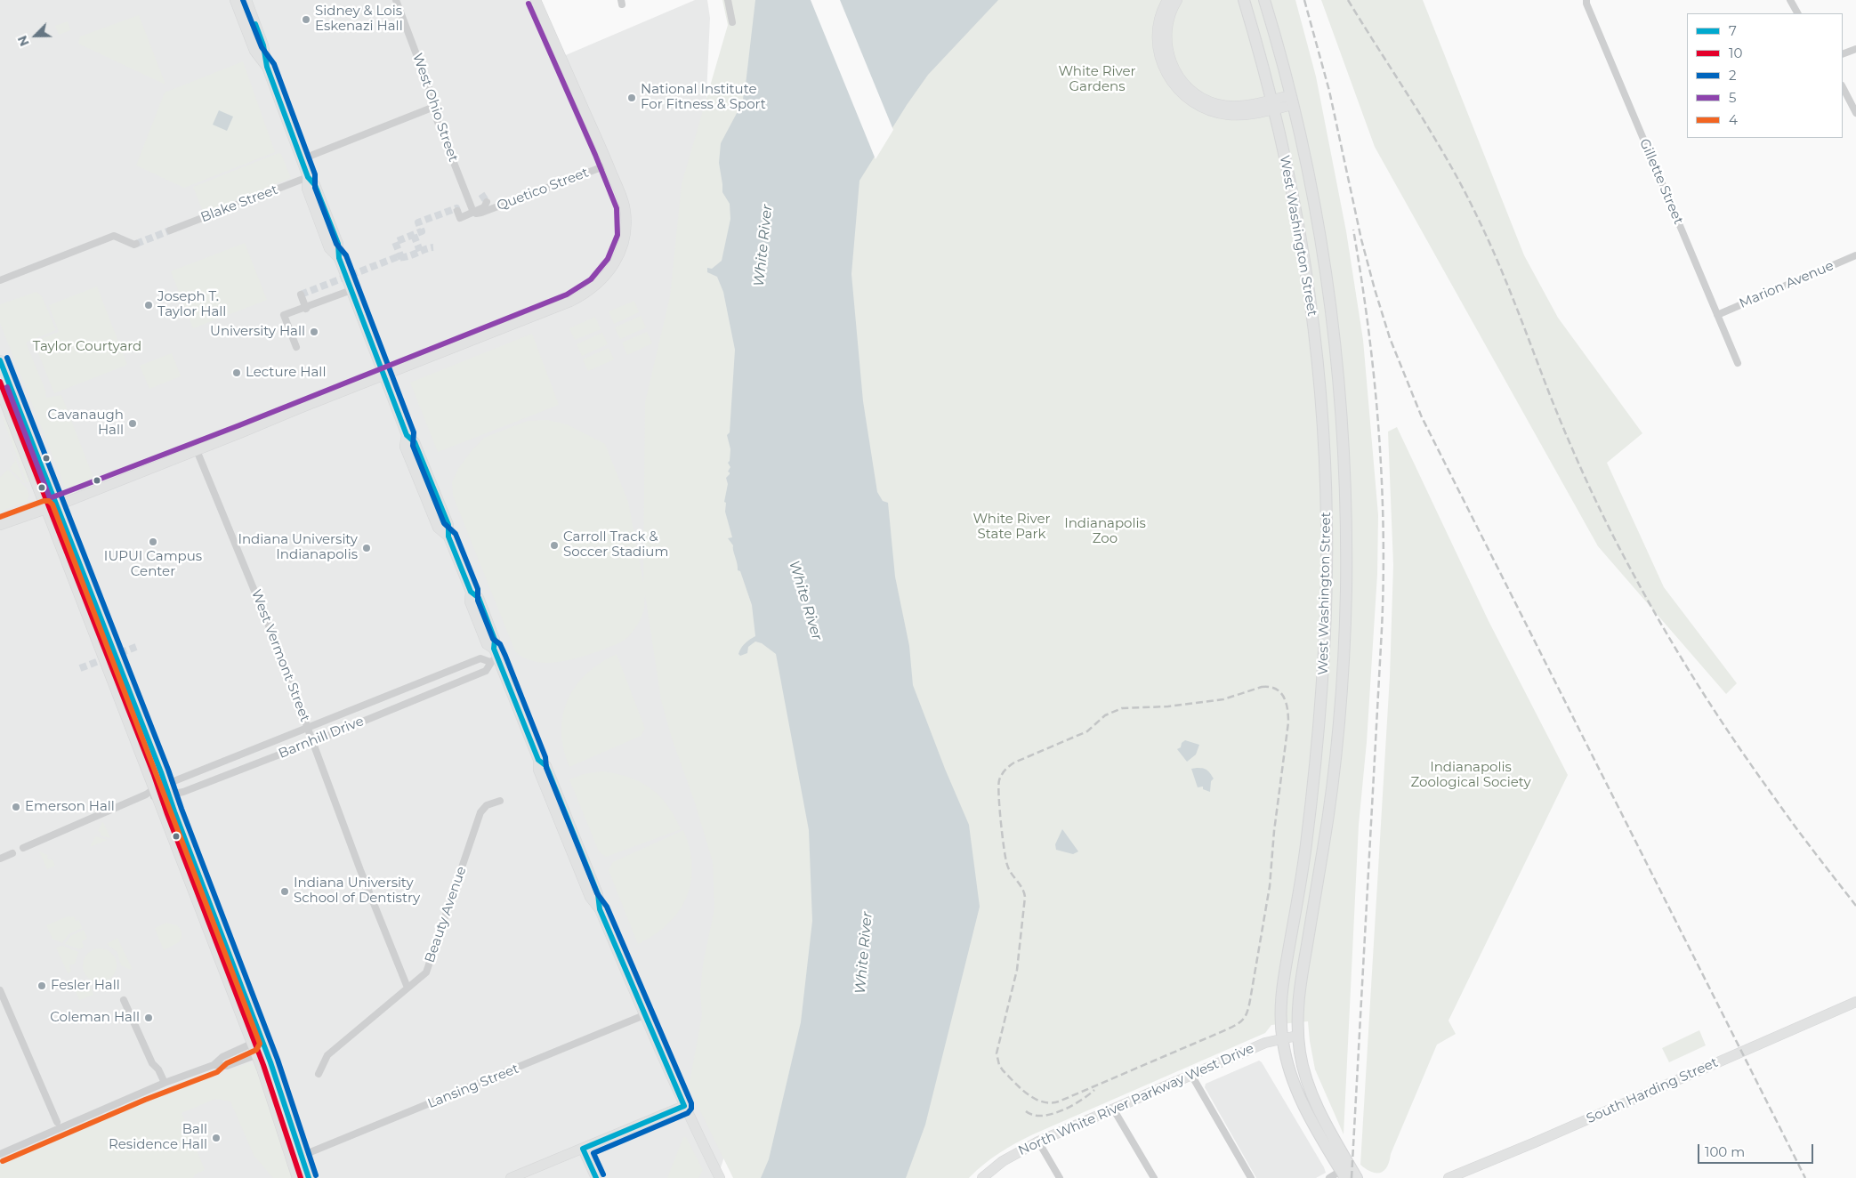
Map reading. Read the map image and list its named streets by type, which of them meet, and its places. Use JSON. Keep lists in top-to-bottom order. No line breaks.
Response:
{"streets":{"main road":["West Washington Street","South Harding Street","North White River Parkway West Drive"],"street":["West Ohio Street","Gillette Street","Quetico Street","Blake Street","Marion Avenue","West Vermont Street","Barnhill Drive","Beauty Avenue","Lansing Street"]},"crossings":[["West Ohio Street","Quetico Street"],["Gillette Street","Marion Avenue"],["West Washington Street","North White River Parkway West Drive"],["West Vermont Street","Barnhill Drive"],["West Vermont Street","Beauty Avenue"]],"water":["White River"],"parks":["White River Gardens","Taylor Courtyard","White River State Park","Indianapolis Zoo","Indianapolis Zoological Society"],"places":["Sidney & Lois Eskenazi Hall","National Institute For Fitness & Sport","Joseph T. Taylor Hall","University Hall","Lecture Hall","Cavanaugh Hall","IUPUI Campus Center","Carroll Track & Soccer Stadium","Indiana University Indianapolis","Emerson Hall","Indiana University School of Dentistry","Fesler Hall","Coleman Hall","Ball Residence Hall"],"lines":["transit line 2","transit line 5","transit line 7","transit line 10","transit line 4"],"legend":["7","10","2","5","4"],"scale_bar":"100 m","north":"bottom left"}
